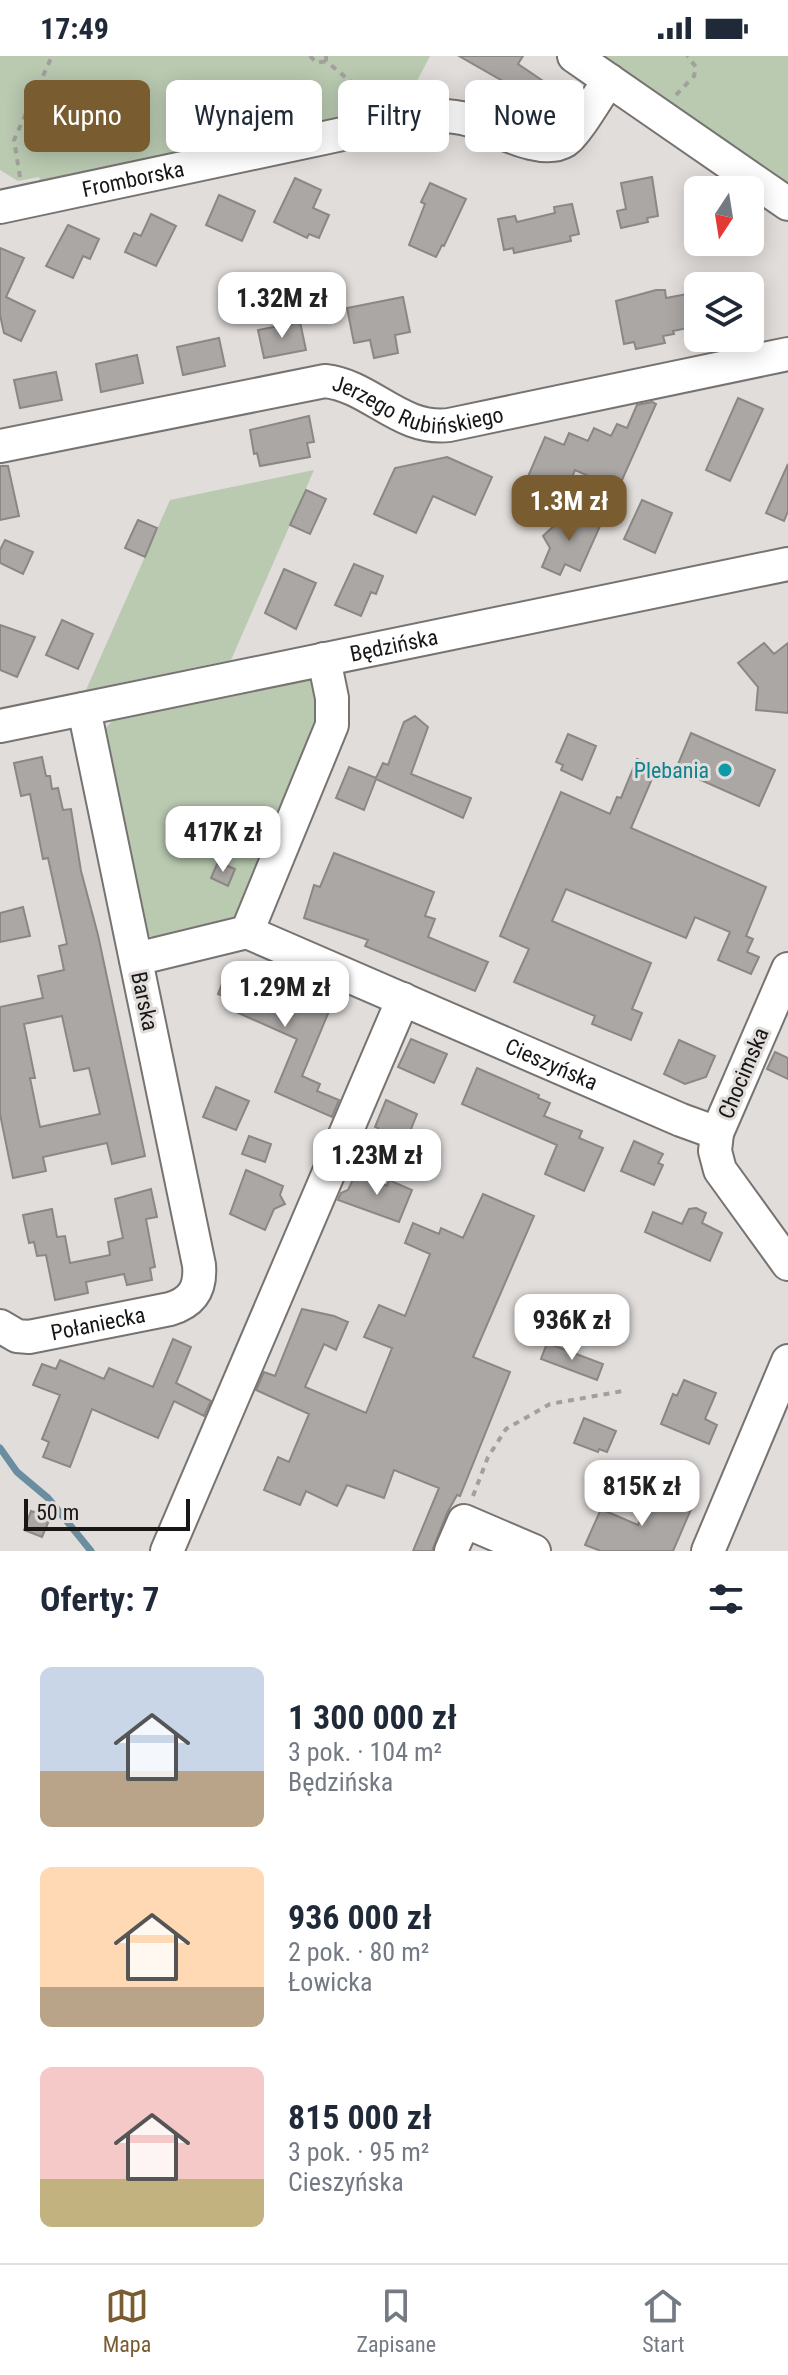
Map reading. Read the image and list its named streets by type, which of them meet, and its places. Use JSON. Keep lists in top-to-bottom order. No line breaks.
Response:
{"streets":{"street":["Fromborska","Jerzego Rubińskiego","Będzińska","Barska","Cieszyńska","Chocimska","Połaniecka"]},"crossings":[["Będzińska","Barska"],["Barska","Połaniecka"],["Cieszyńska","Chocimska"]],"places":["Plebania"],"scale_bar":"50 m","north":"bottom","page":{"status":"17:49","chip":["Kupno","Wynajem","Filtry","Nowe"],"price":["1.32M zł","1.3M zł","417K zł","1.29M zł","1.23M zł","936K zł","815K zł"],"scale":"50 m","heading":"Oferty: 7","list":[{"name":"1 300 000 zł","note":"3 pok. · 104 m² · Będzińska"},{"name":"936 000 zł","note":"2 pok. · 80 m² · Łowicka"},{"name":"815 000 zł","note":"3 pok. · 95 m² · Cieszyńska"}],"tabs":["Mapa","Zapisane","Start"]}}
